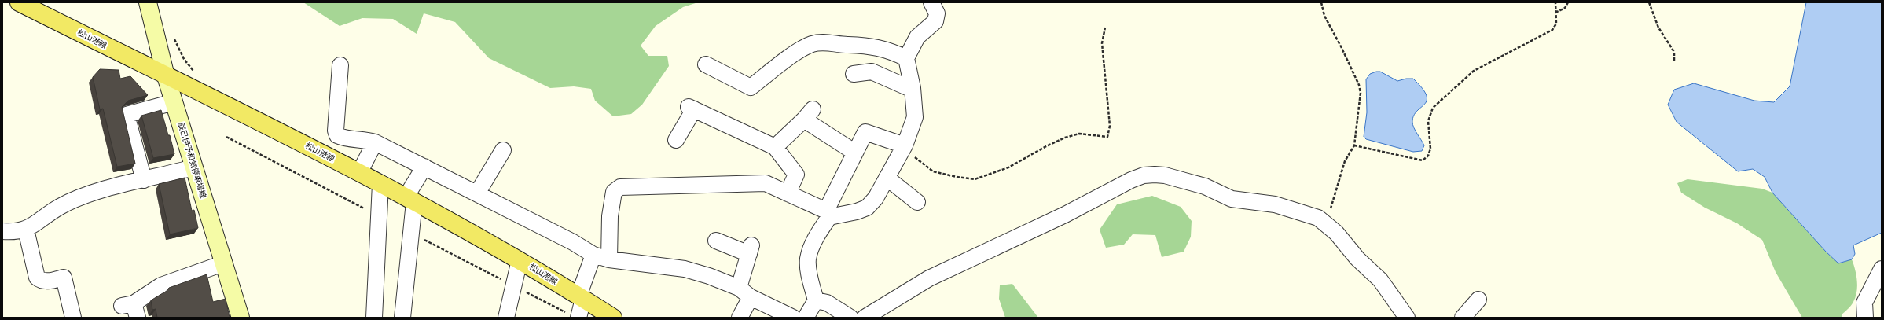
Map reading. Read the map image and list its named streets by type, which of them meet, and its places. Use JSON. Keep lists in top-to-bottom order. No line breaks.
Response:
{"streets":{"main road":["松山港線","辰巳伊予和気停車場線"]},"crossings":[["松山港線","辰巳伊予和気停車場線"]]}
